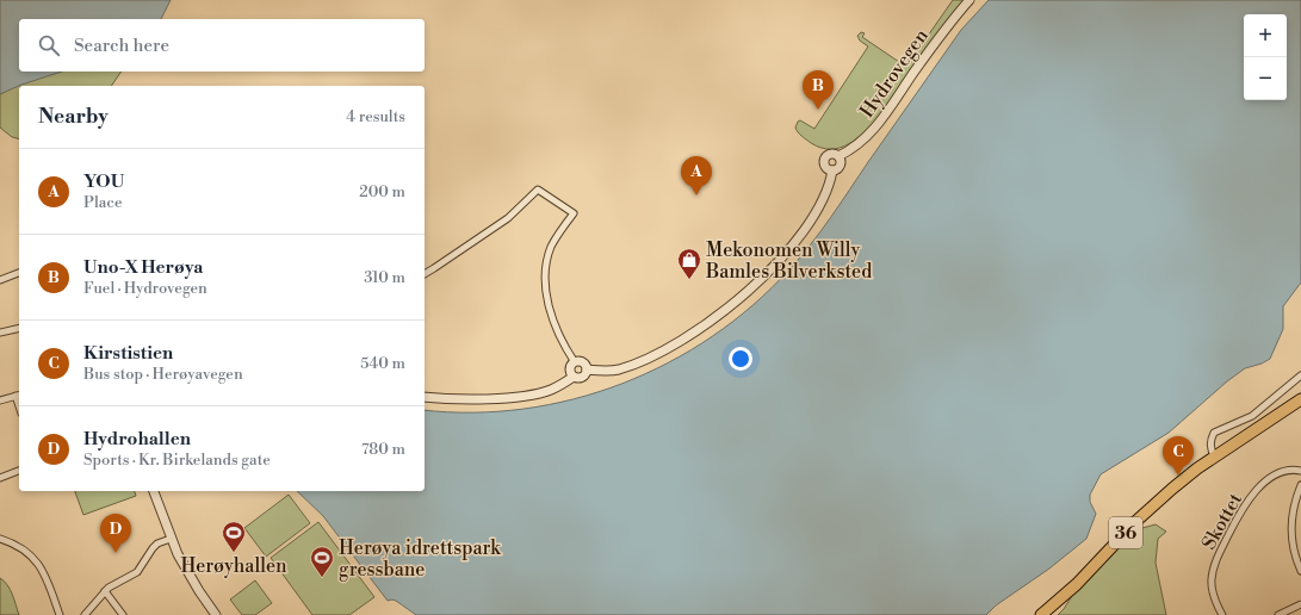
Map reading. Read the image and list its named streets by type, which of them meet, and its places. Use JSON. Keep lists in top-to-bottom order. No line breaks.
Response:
{"streets":{"highway":["36"],"street":["Hydrovegen","Skottet"]},"places":{"shop":["Mekonomen Willy Bamles Bilverksted"],"sports":["Herøyhallen","Herøya idrettspark gressbane"]},"page":{"map_buttons":["+","−"],"search":"Search here","pins":["B","A","C","D"],"heading":["Nearby","4 results"],"list":[{"mark":"A","name":"YOU","note":"Place","value":"200 m"},{"mark":"B","name":"Uno-X Herøya","note":"Fuel · Hydrovegen","value":"310 m"},{"mark":"C","name":"Kirstistien","note":"Bus stop · Herøyavegen","value":"540 m"},{"mark":"D","name":"Hydrohallen","note":"Sports · Kr. Birkelands gate","value":"780 m"}]}}
